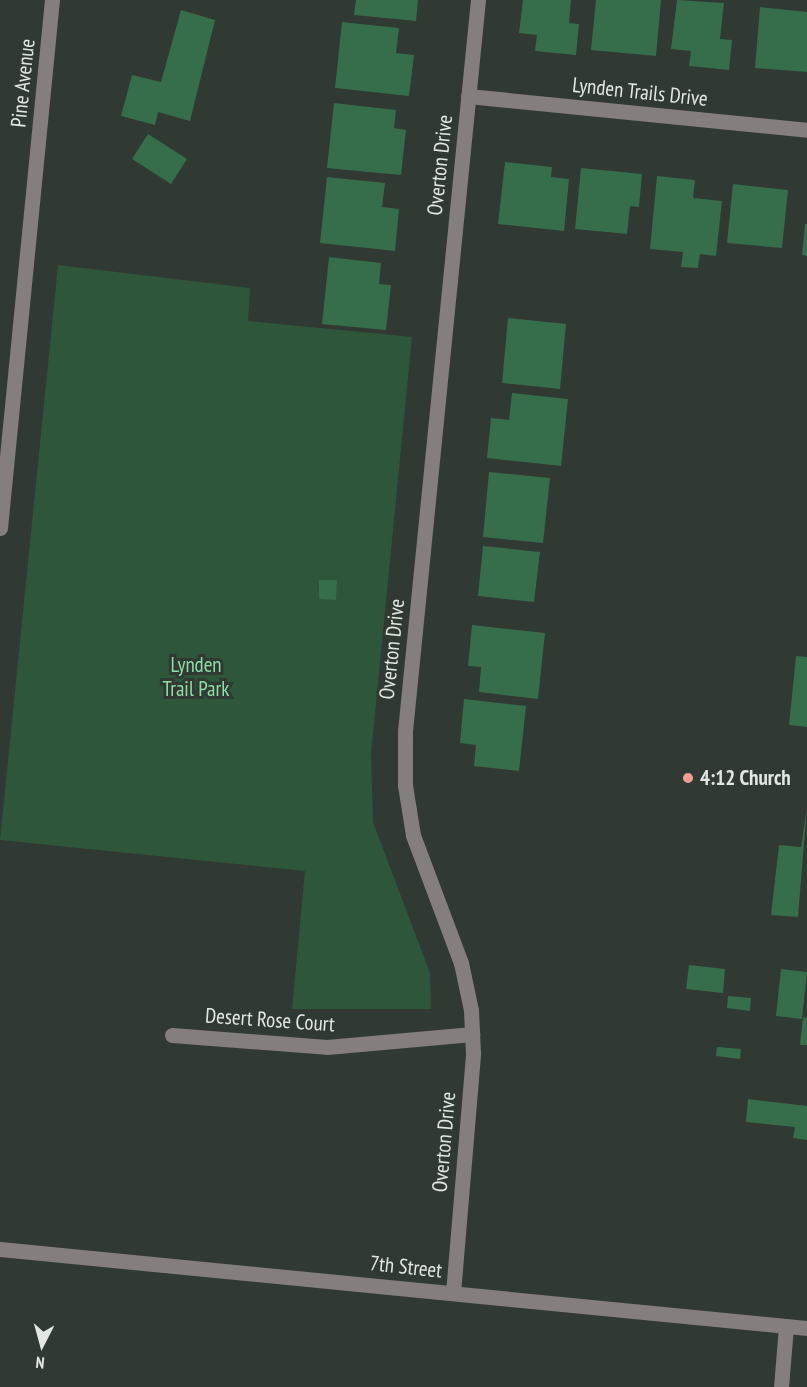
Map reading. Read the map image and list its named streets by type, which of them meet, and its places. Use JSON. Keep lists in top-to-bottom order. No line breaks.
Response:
{"streets":{"street":["Pine Avenue","Lynden Trails Drive","Overton Drive","Desert Rose Court","7th Street"]},"crossings":[["Lynden Trails Drive","Overton Drive"],["Overton Drive","Desert Rose Court"],["Overton Drive","7th Street"]],"parks":["Lynden Trail Park"],"places":["4:12 Church"],"north":"bottom"}
